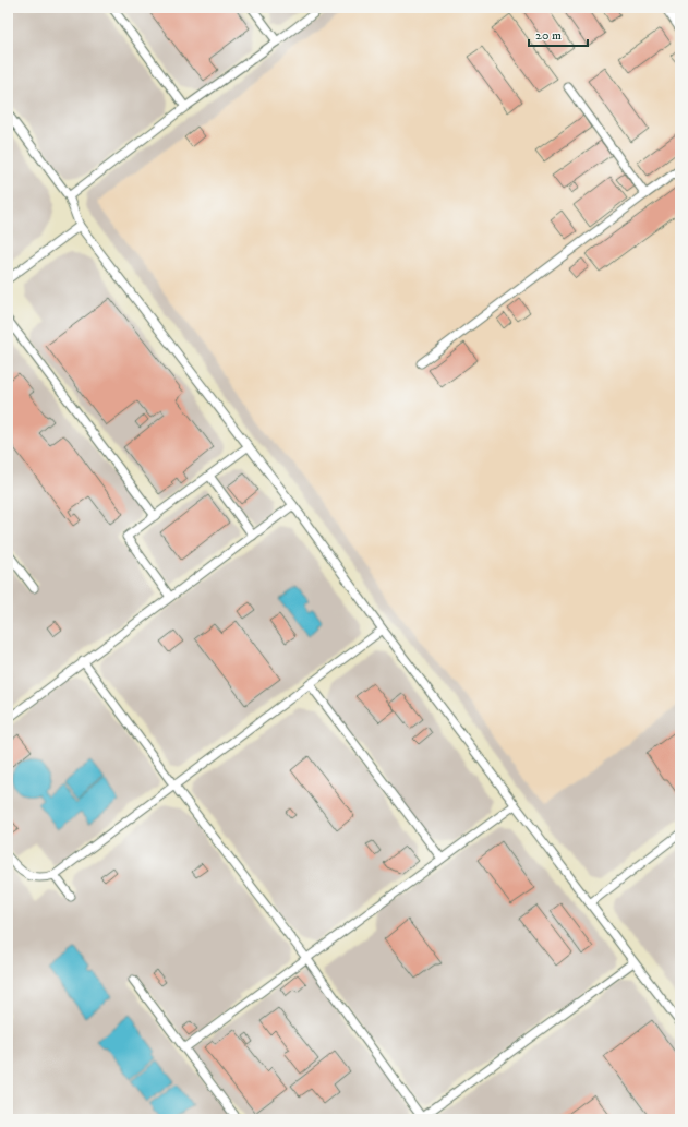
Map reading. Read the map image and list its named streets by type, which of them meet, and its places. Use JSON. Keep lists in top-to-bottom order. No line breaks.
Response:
{"scale_bar":"20 m"}
